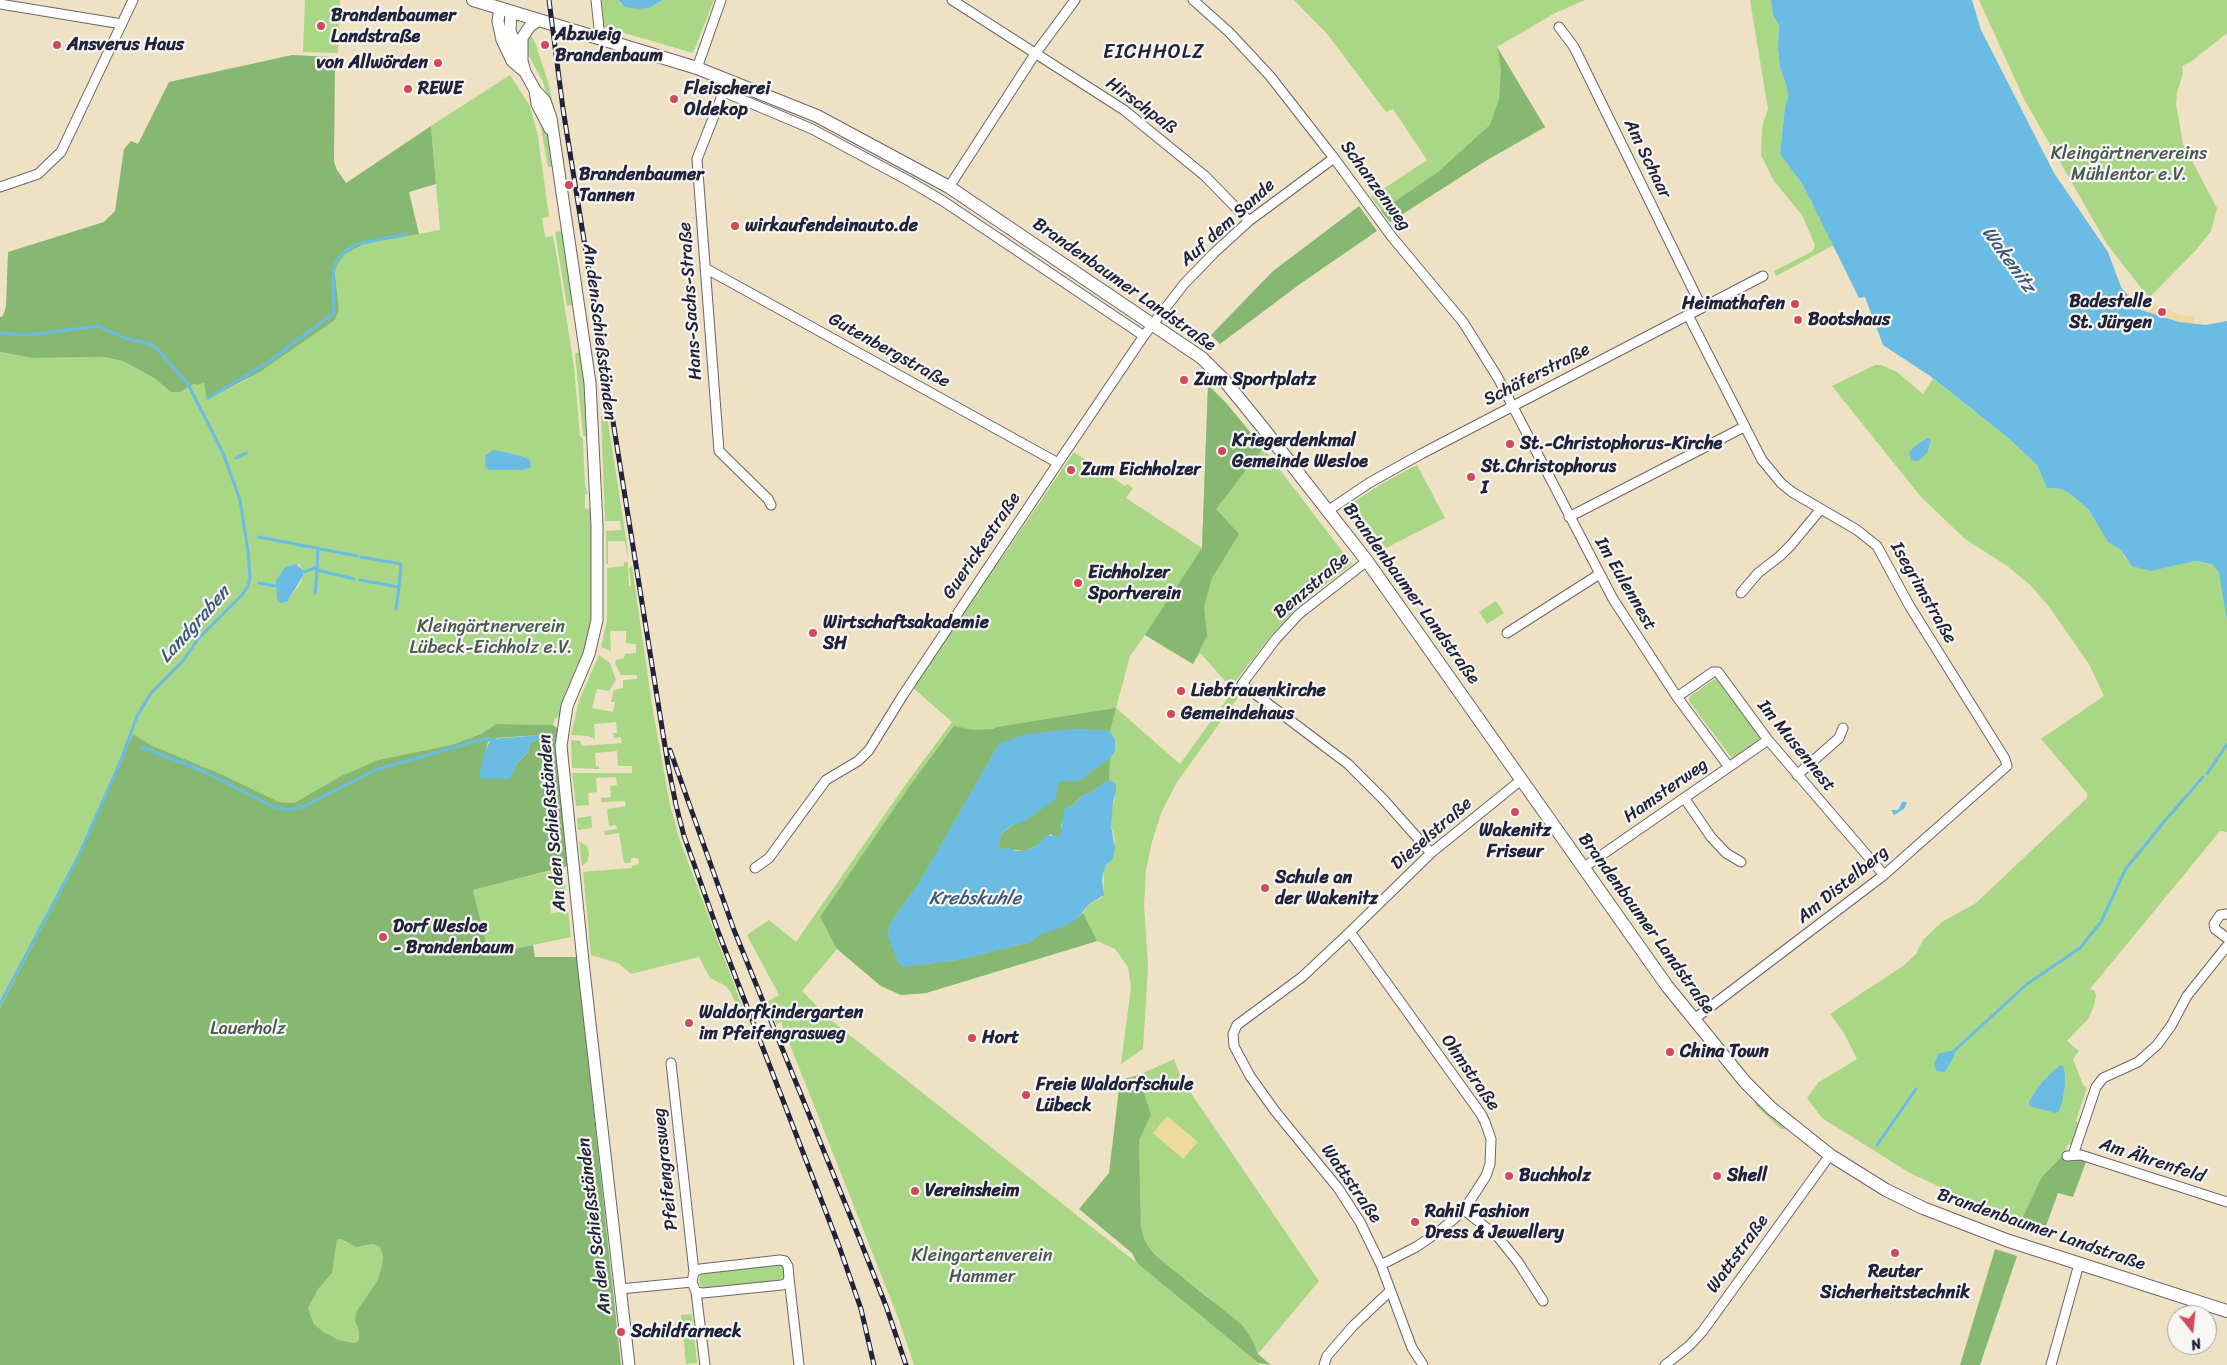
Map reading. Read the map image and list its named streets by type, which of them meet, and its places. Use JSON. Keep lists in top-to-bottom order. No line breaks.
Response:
{"streets":{"main road":["Brandenbaumer Landstraße"],"street":["Hirschpaß","Am Schaar","Schanzenweg","Auf dem Sande","Hans-Sachs-Straße","An den Schießständen","Gutenbergstraße","Schäferstraße","Guerickestraße","Im Eulennest","Benzstraße","Isegrimstraße","Im Musennest","Hamsterweg","Dieselstraße","Am Distelberg","Ohmstraße","Am Ährenfeld","Pfeifengrasweg","Wattstraße"]},"crossings":[["Hirschpaß","Auf dem Sande"],["Am Schaar","Schäferstraße"],["Schanzenweg","Auf dem Sande"],["Schanzenweg","Schäferstraße"],["Schanzenweg","Im Eulennest"],["Auf dem Sande","Brandenbaumer Landstraße"],["Auf dem Sande","Guerickestraße"],["Brandenbaumer Landstraße","Hans-Sachs-Straße"],["Brandenbaumer Landstraße","An den Schießständen"],["Brandenbaumer Landstraße","Schäferstraße"],["Brandenbaumer Landstraße","Guerickestraße"],["Brandenbaumer Landstraße","Benzstraße"],["Brandenbaumer Landstraße","Hamsterweg"],["Brandenbaumer Landstraße","Dieselstraße"],["Brandenbaumer Landstraße","Am Distelberg"],["Brandenbaumer Landstraße","Wattstraße"],["Hans-Sachs-Straße","Gutenbergstraße"],["Gutenbergstraße","Guerickestraße"],["Schäferstraße","Im Eulennest"],["Schäferstraße","Isegrimstraße"],["Im Eulennest","Im Musennest"],["Im Eulennest","Hamsterweg"],["Benzstraße","Dieselstraße"],["Isegrimstraße","Am Distelberg"],["Im Musennest","Hamsterweg"],["Im Musennest","Am Distelberg"],["Dieselstraße","Ohmstraße"],["Dieselstraße","Wattstraße"],["Ohmstraße","Wattstraße"]],"districts":["EICHHOLZ"],"water":["Wakenitz","Landgraben","Krebskuhle"],"parks":["Kleingärtnervereins Mühlentor e.V.","Kleingärtnerverein Lübeck-Eichholz e.V.","Lauerholz","Kleingartenverein Hammer"],"places":["Brandenbaumer Landstraße","Ansverus Haus","Abzweig Brandenbaum","von Allwörden","REWE","Fleischerei Oldekop","Brandenbaumer Tannen","wirkaufendeinauto.de","Heimathafen","Badestelle St. Jürgen","Bootshaus","Zum Sportplatz","St.-Christophorus-Kirche","Kriegerdenkmal Gemeinde Wesloe","Zum Eichholzer","St.Christophorus I","Eichholzer Sportverein","Wirtschaftsakademie SH","Liebfrauenkirche","Gemeindehaus","Wakenitz Friseur","Schule an der Wakenitz","Dorf Wesloe - Brandenbaum","Waldorfkindergarten im Pfeifengrasweg","Hort","China Town","Freie Waldorfschule Lübeck","Buchholz","Shell","Vereinsheim","Rahil Fashion Dress & Jewellery","Reuter Sicherheitstechnik","Schildfarneck"],"north":"bottom"}
